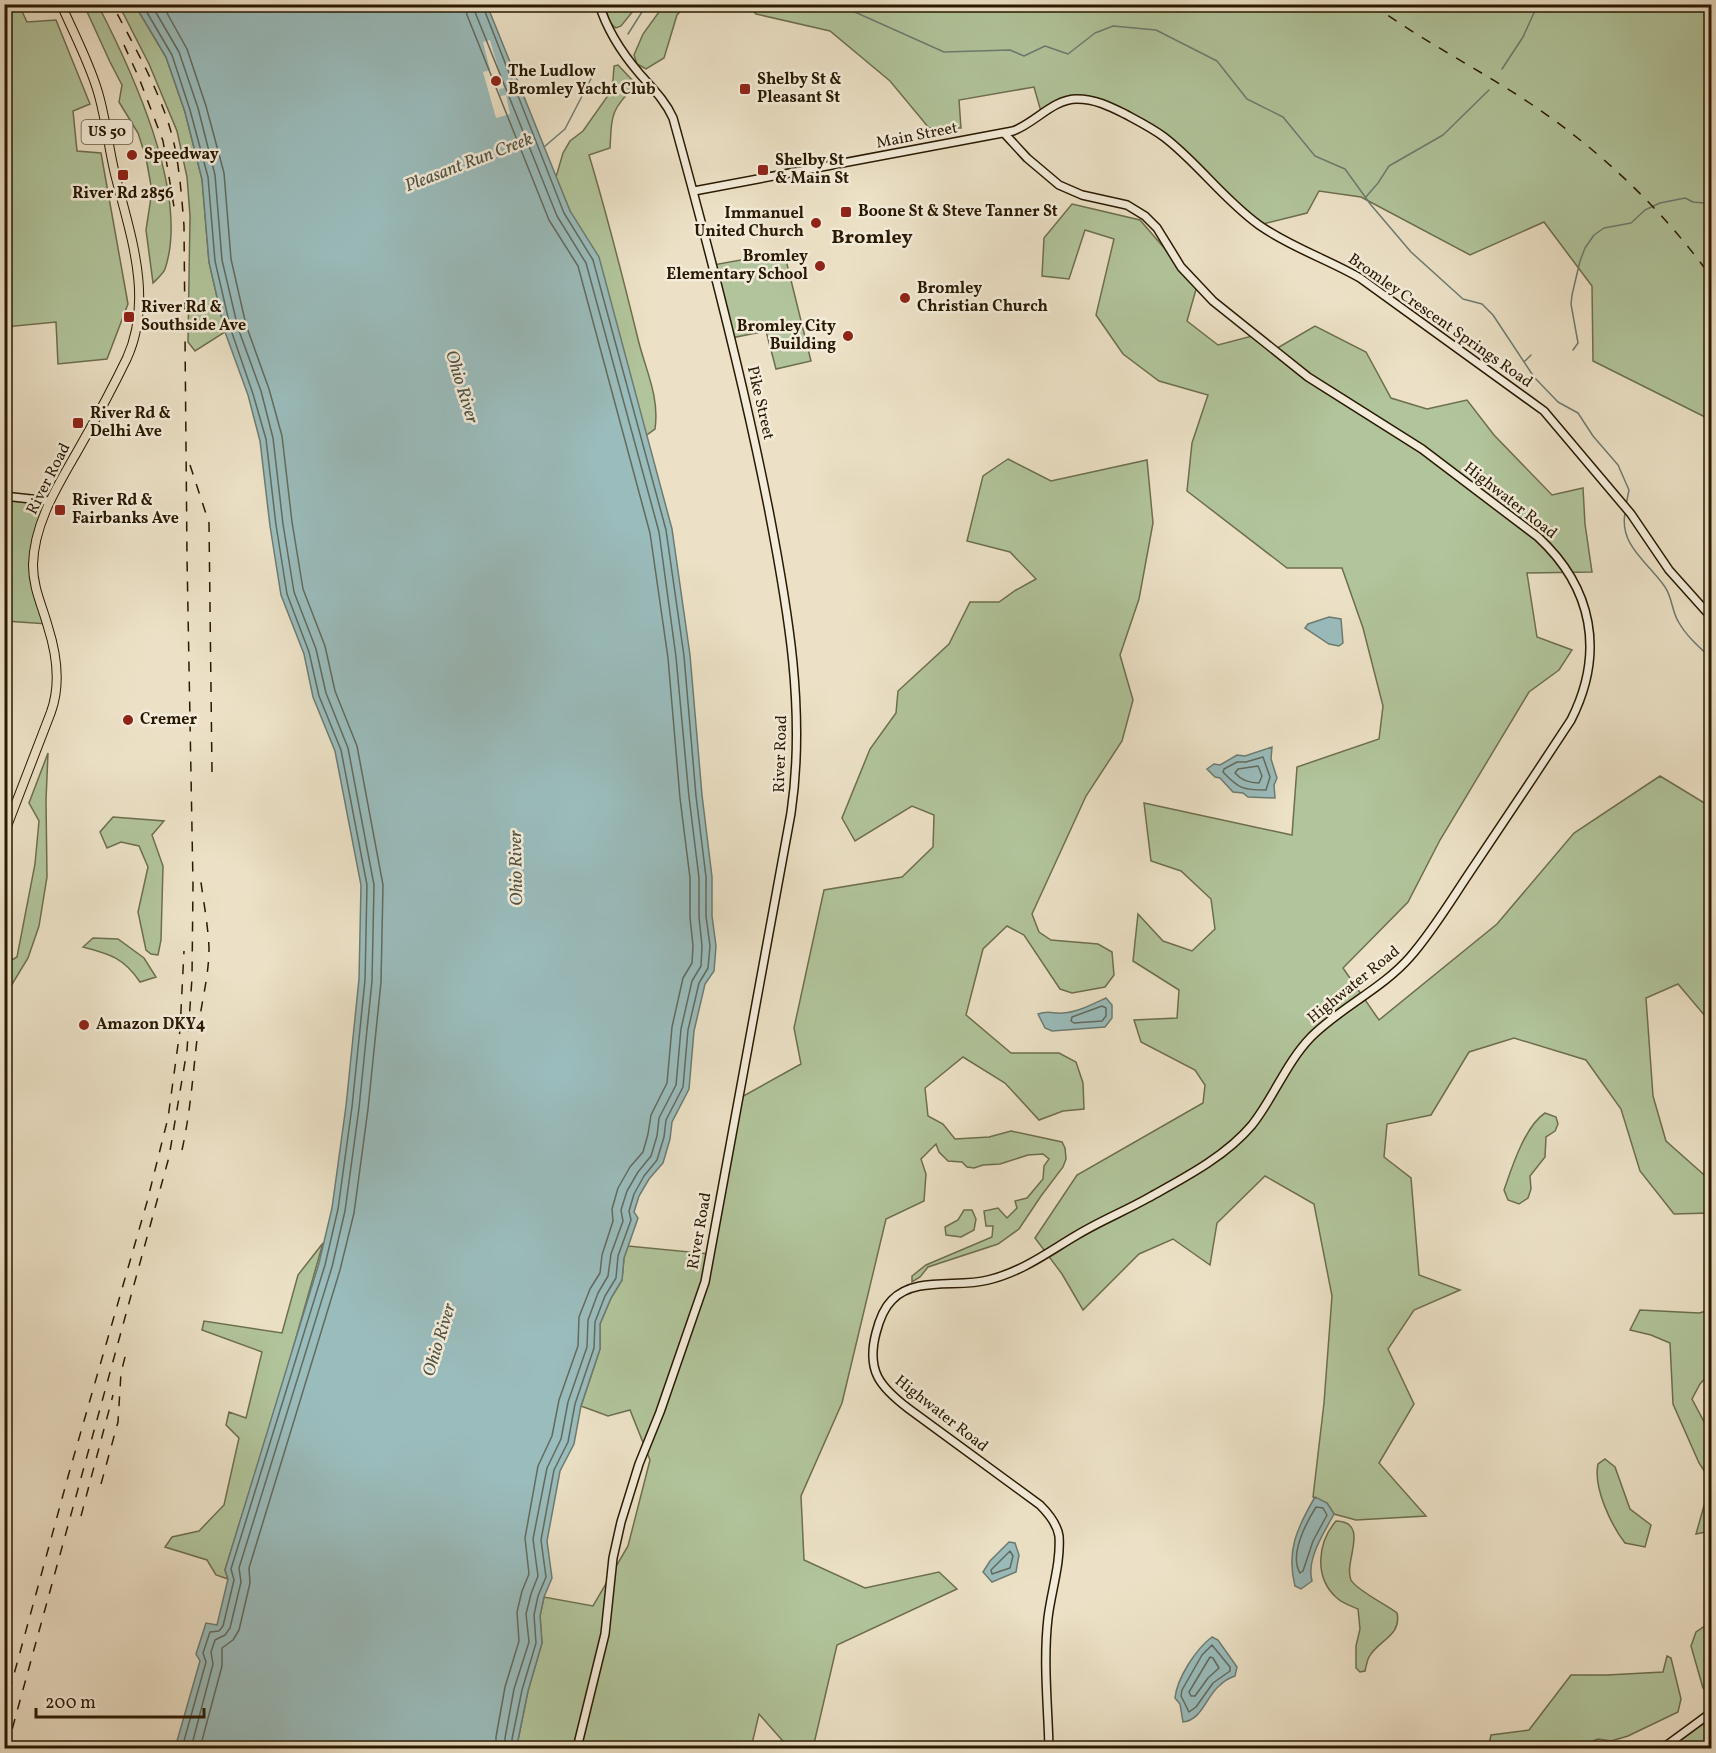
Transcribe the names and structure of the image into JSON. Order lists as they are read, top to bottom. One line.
{"streets":{"main road":["US 50","River Road"],"street":["Main Street","Bromley Crescent Springs Road","Pike Street","Highwater Road"]},"crossings":[["Main Street","Bromley Crescent Springs Road"],["Main Street","Pike Street"],["Main Street","Highwater Road"],["Bromley Crescent Springs Road","Highwater Road"],["Pike Street","River Road"]],"districts":["Bromley"],"water":["Pleasant Run Creek","Ohio River"],"places":{"other":["The Ludlow Bromley Yacht Club","Speedway","Immanuel United Church","Bromley Elementary School","Bromley Christian Church","Bromley City Building","Cremer","Amazon DKY4"],"transit":["Shelby St & Pleasant St","Shelby St & Main St","River Rd 2856","Boone St & Steve Tanner St","River Rd & Southside Ave","River Rd & Delhi Ave","River Rd & Fairbanks Ave"]},"scale_bar":"200 m"}
